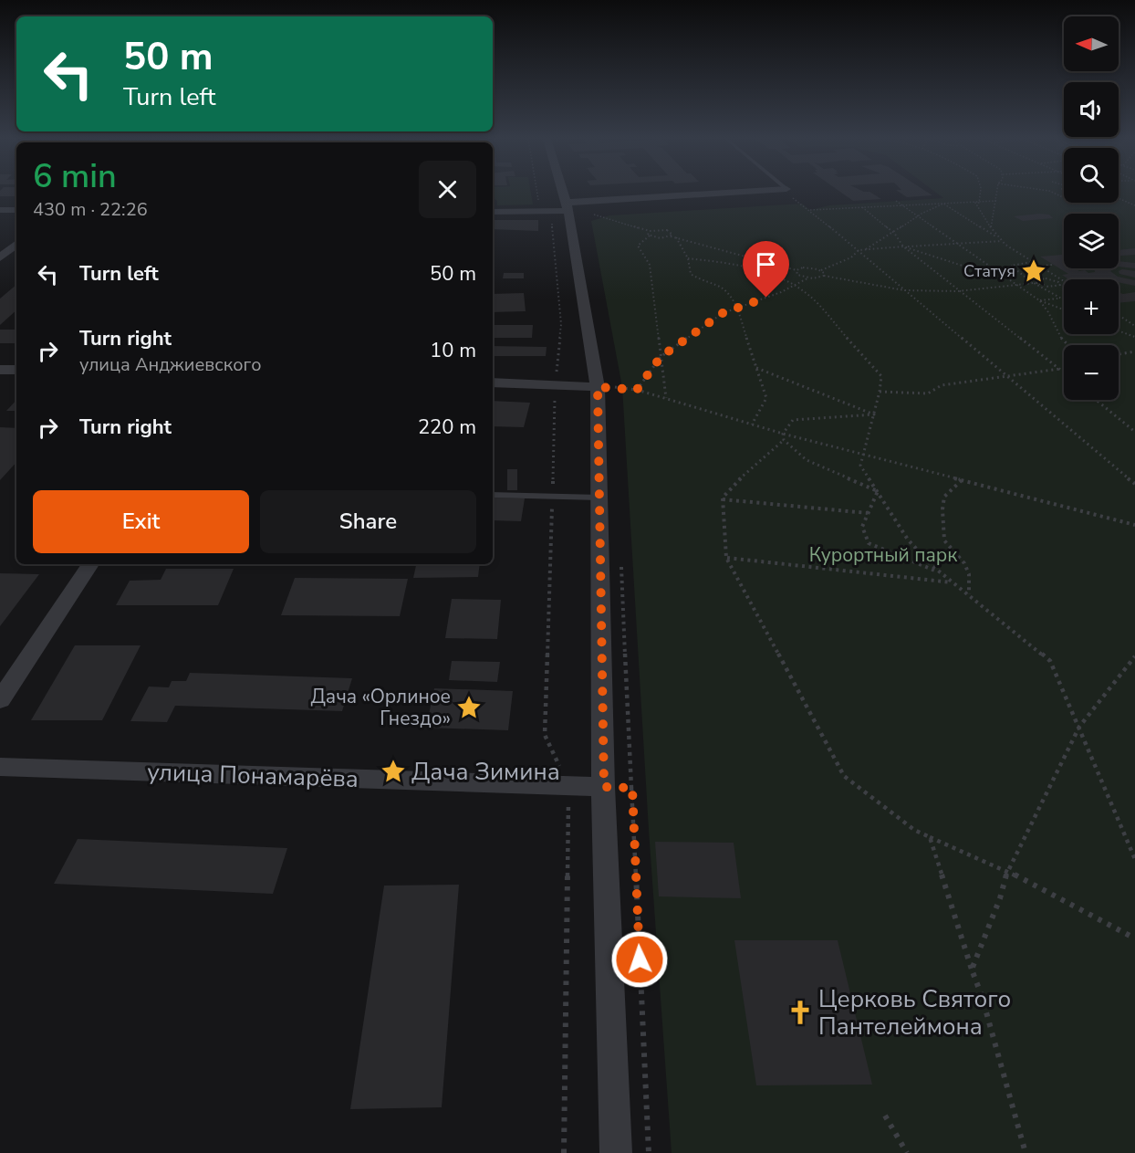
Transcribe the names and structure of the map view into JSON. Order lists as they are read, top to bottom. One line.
{"streets":{"street":["улица Понамарёва"]},"parks":["Курортный парк"],"places":{"place":["Статуя","Дача «Орлиное Гнездо»","Дача Зимина"],"church":["Церковь Святого Пантелеймона"]},"north":"left","page":{"map_buttons":["+","−"],"turn":["50 m","Turn left"],"heading":["6 min","430 m · 22:26"],"list":[{"name":"Turn left","value":"50 m"},{"name":"Turn right","note":"улица Анджиевского","value":"10 m"},{"name":"Turn right","value":"220 m"}],"buttons":["Exit","Share"]}}
